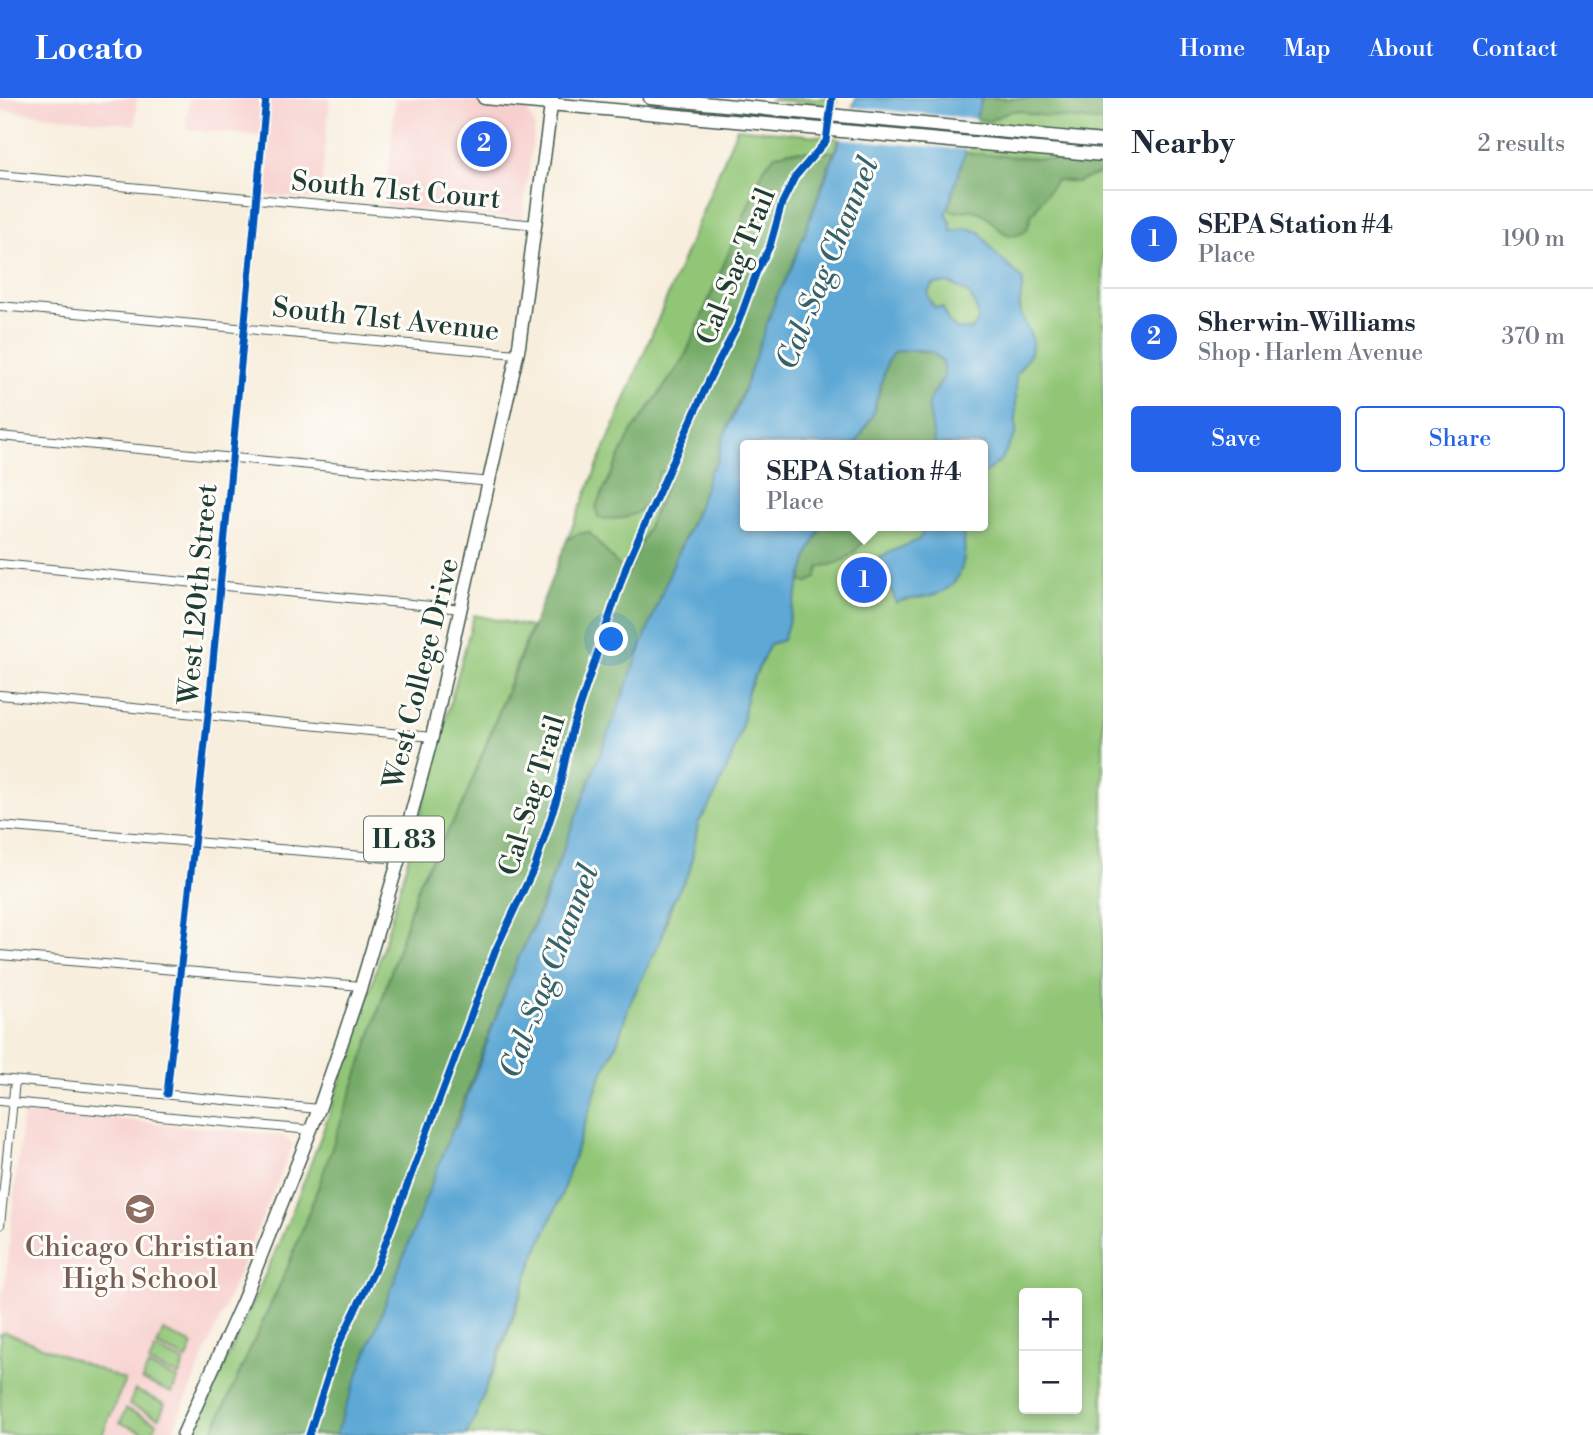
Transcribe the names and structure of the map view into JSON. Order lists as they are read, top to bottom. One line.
{"streets":{"main road":["West College Drive","IL 83"],"street":["South 71st Court","South 71st Avenue","West 120th Street"],"cycle path":["Cal-Sag Trail"]},"crossings":[["South 71st Court","West 120th Street"],["South 71st Court","West College Drive"],["South 71st Avenue","West 120th Street"],["South 71st Avenue","West College Drive"]],"water":["Cal-Sag Channel"],"places":{"school or university":["Chicago Christian High School"]},"page":{"header":"Locato","nav":["Home","Map","About","Contact"],"heading":["Nearby","2 results"],"pins":["2","1"],"list":[{"mark":"1","name":"SEPA Station #4","note":"Place","value":"190 m"},{"mark":"2","name":"Sherwin-Williams","note":"Shop · Harlem Avenue","value":"370 m"}],"buttons":["Save","Share"],"popup":["SEPA Station #4","Place"],"map_buttons":["+","−"]}}
